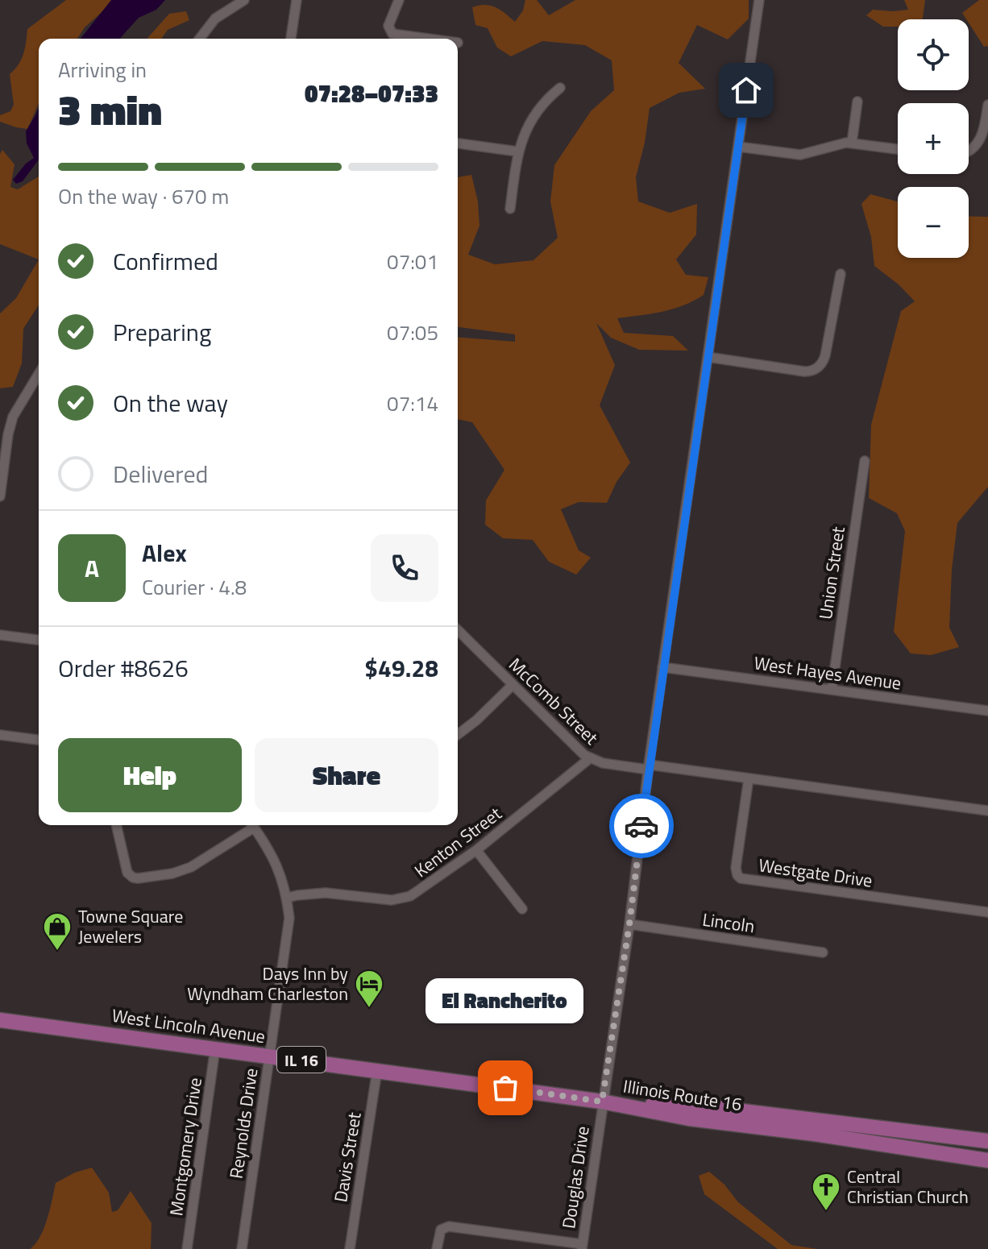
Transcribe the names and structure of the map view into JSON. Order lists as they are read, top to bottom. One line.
{"streets":{"main road":["West Lincoln Avenue","IL 16","Illinois Route 16"],"street":["Union Street","West Hayes Avenue","McComb Street","Kenton Street","Westgate Drive","Lincoln","Reynolds Drive","Montgomery Drive","Davis Street","Douglas Drive"]},"crossings":[["Union Street","West Hayes Avenue"],["West Hayes Avenue","Douglas Drive"],["McComb Street","Kenton Street"],["McComb Street","Douglas Drive"],["Kenton Street","Reynolds Drive"],["Lincoln","Douglas Drive"],["West Lincoln Avenue","Illinois Route 16"],["West Lincoln Avenue","Reynolds Drive"],["West Lincoln Avenue","Montgomery Drive"],["West Lincoln Avenue","Davis Street"],["West Lincoln Avenue","Douglas Drive"],["Illinois Route 16","Douglas Drive"]],"places":{"shop":["Towne Square Jewelers"],"hotel":["Days Inn by Wyndham Charleston"],"other":["El Rancherito"],"church":["Central Christian Church"]},"page":{"map_buttons":["+","−"],"heading":["3 min","Arriving in","07:28–07:33"],"panel":["Alex","Courier · 4.8","Order #8626","$49.28"],"bar":"On the way · 670 m","list":[["Confirmed","07:01"],["Preparing","07:05"],["On the way","07:14"],"Delivered"],"round":"A","buttons":["Help","Share"],"bubble":"El Rancherito"}}
